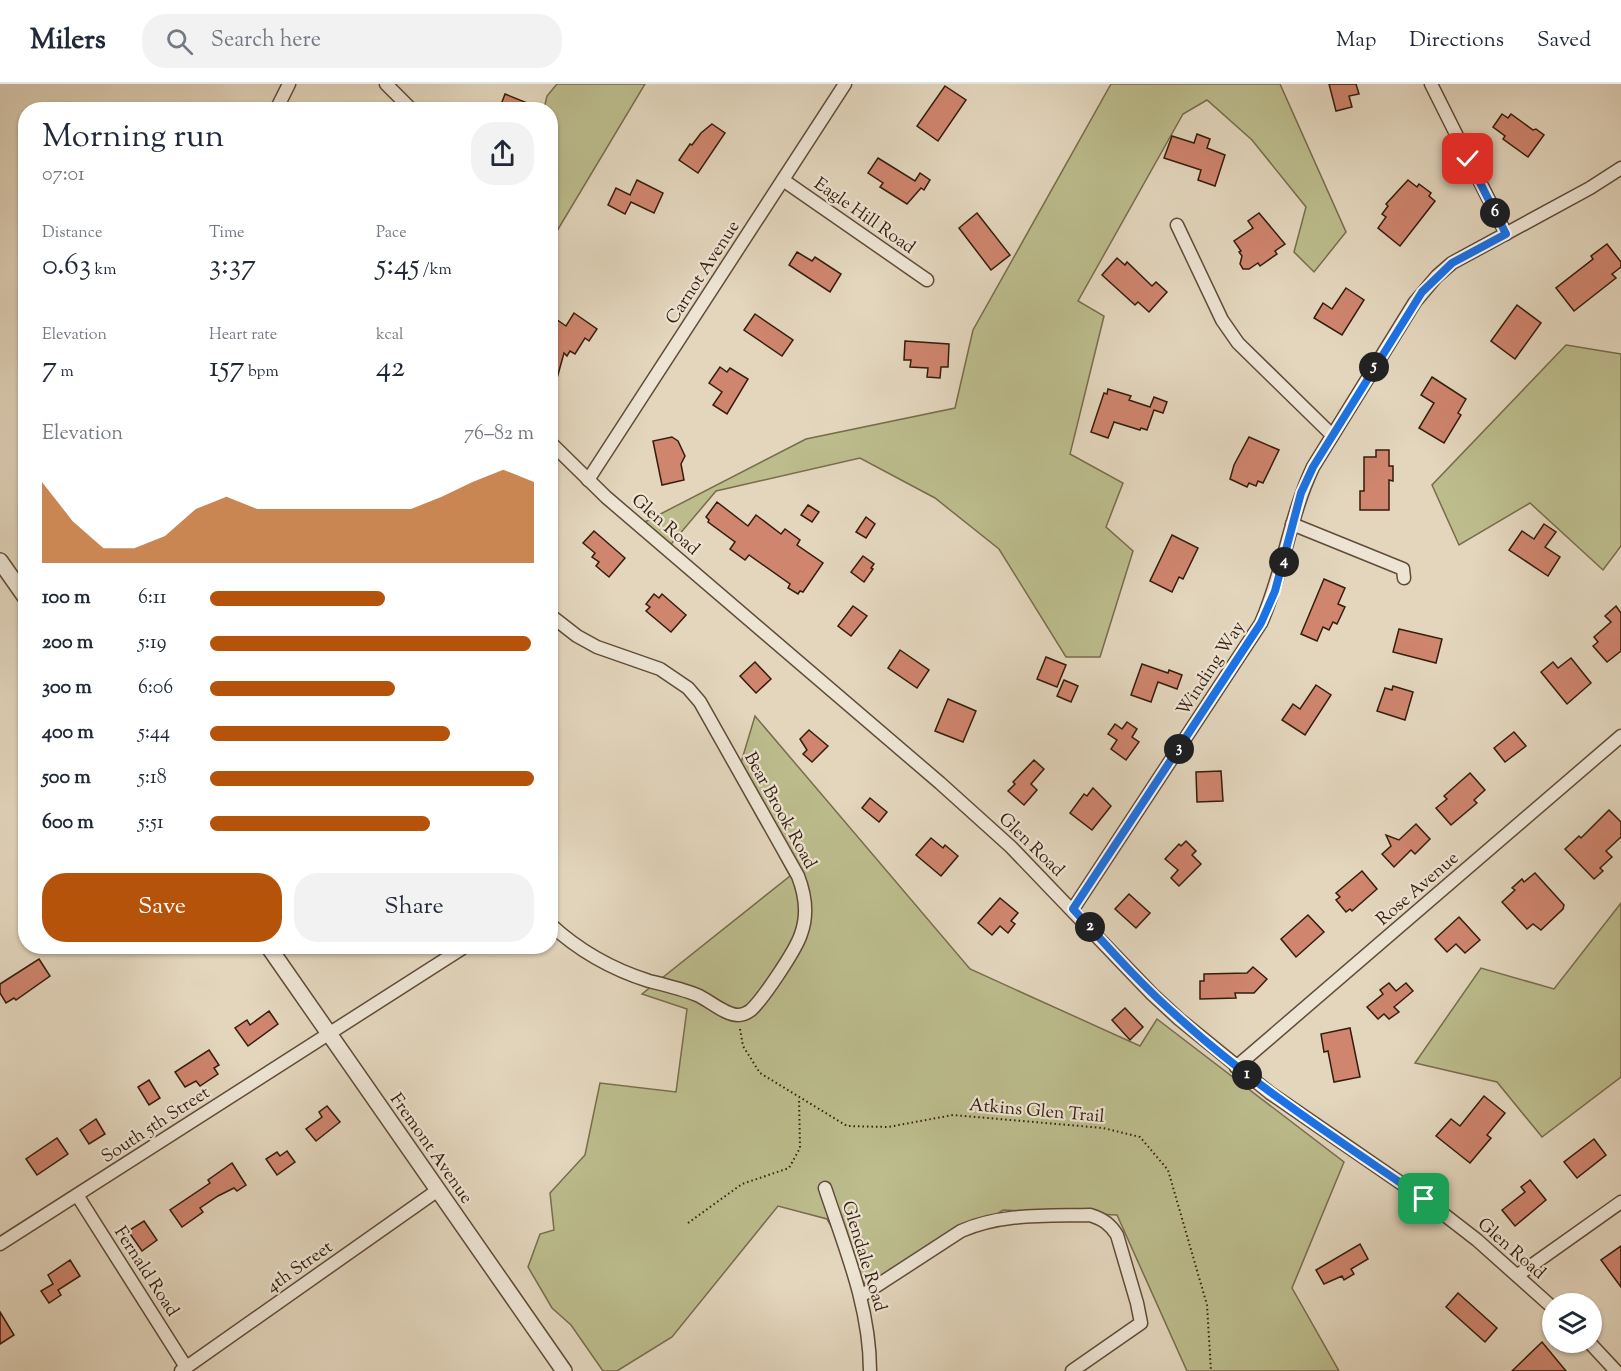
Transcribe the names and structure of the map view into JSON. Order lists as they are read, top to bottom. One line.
{"streets":{"street":["Eagle Hill Road","Carnot Avenue","Glen Road","Winding Way","Bear Brook Road","Rose Avenue","South 5th Street","Fremont Avenue","Glendale Road","4th Street","Fernald Road"],"path":["Atkins Glen Trail"]},"crossings":[["Eagle Hill Road","Carnot Avenue"],["Carnot Avenue","Glen Road"],["Glen Road","Winding Way"],["Glen Road","Rose Avenue"],["Bear Brook Road","Atkins Glen Trail"],["South 5th Street","Fremont Avenue"],["South 5th Street","Fernald Road"],["Fremont Avenue","4th Street"],["4th Street","Fernald Road"]],"page":{"header":"Milers","search":"Search here","nav":["Map","Directions","Saved"],"heading":["Morning run","07:01"],"pins":["6","5","4","3","2","1"],"stats":[["Distance","0.63 km"],["Time","3:37"],["Pace","5:45 /km"],["Elevation","7 m"],["Heart rate","157 bpm"],["kcal","42"]],"chart":["Elevation","76–82 m"],"list":[{"name":"100 m","note":"6:11"},{"name":"200 m","note":"5:19"},{"name":"300 m","note":"6:06"},{"name":"400 m","note":"5:44"},{"name":"500 m","note":"5:18"},{"name":"600 m","note":"5:51"}],"buttons":["Save","Share"]}}
